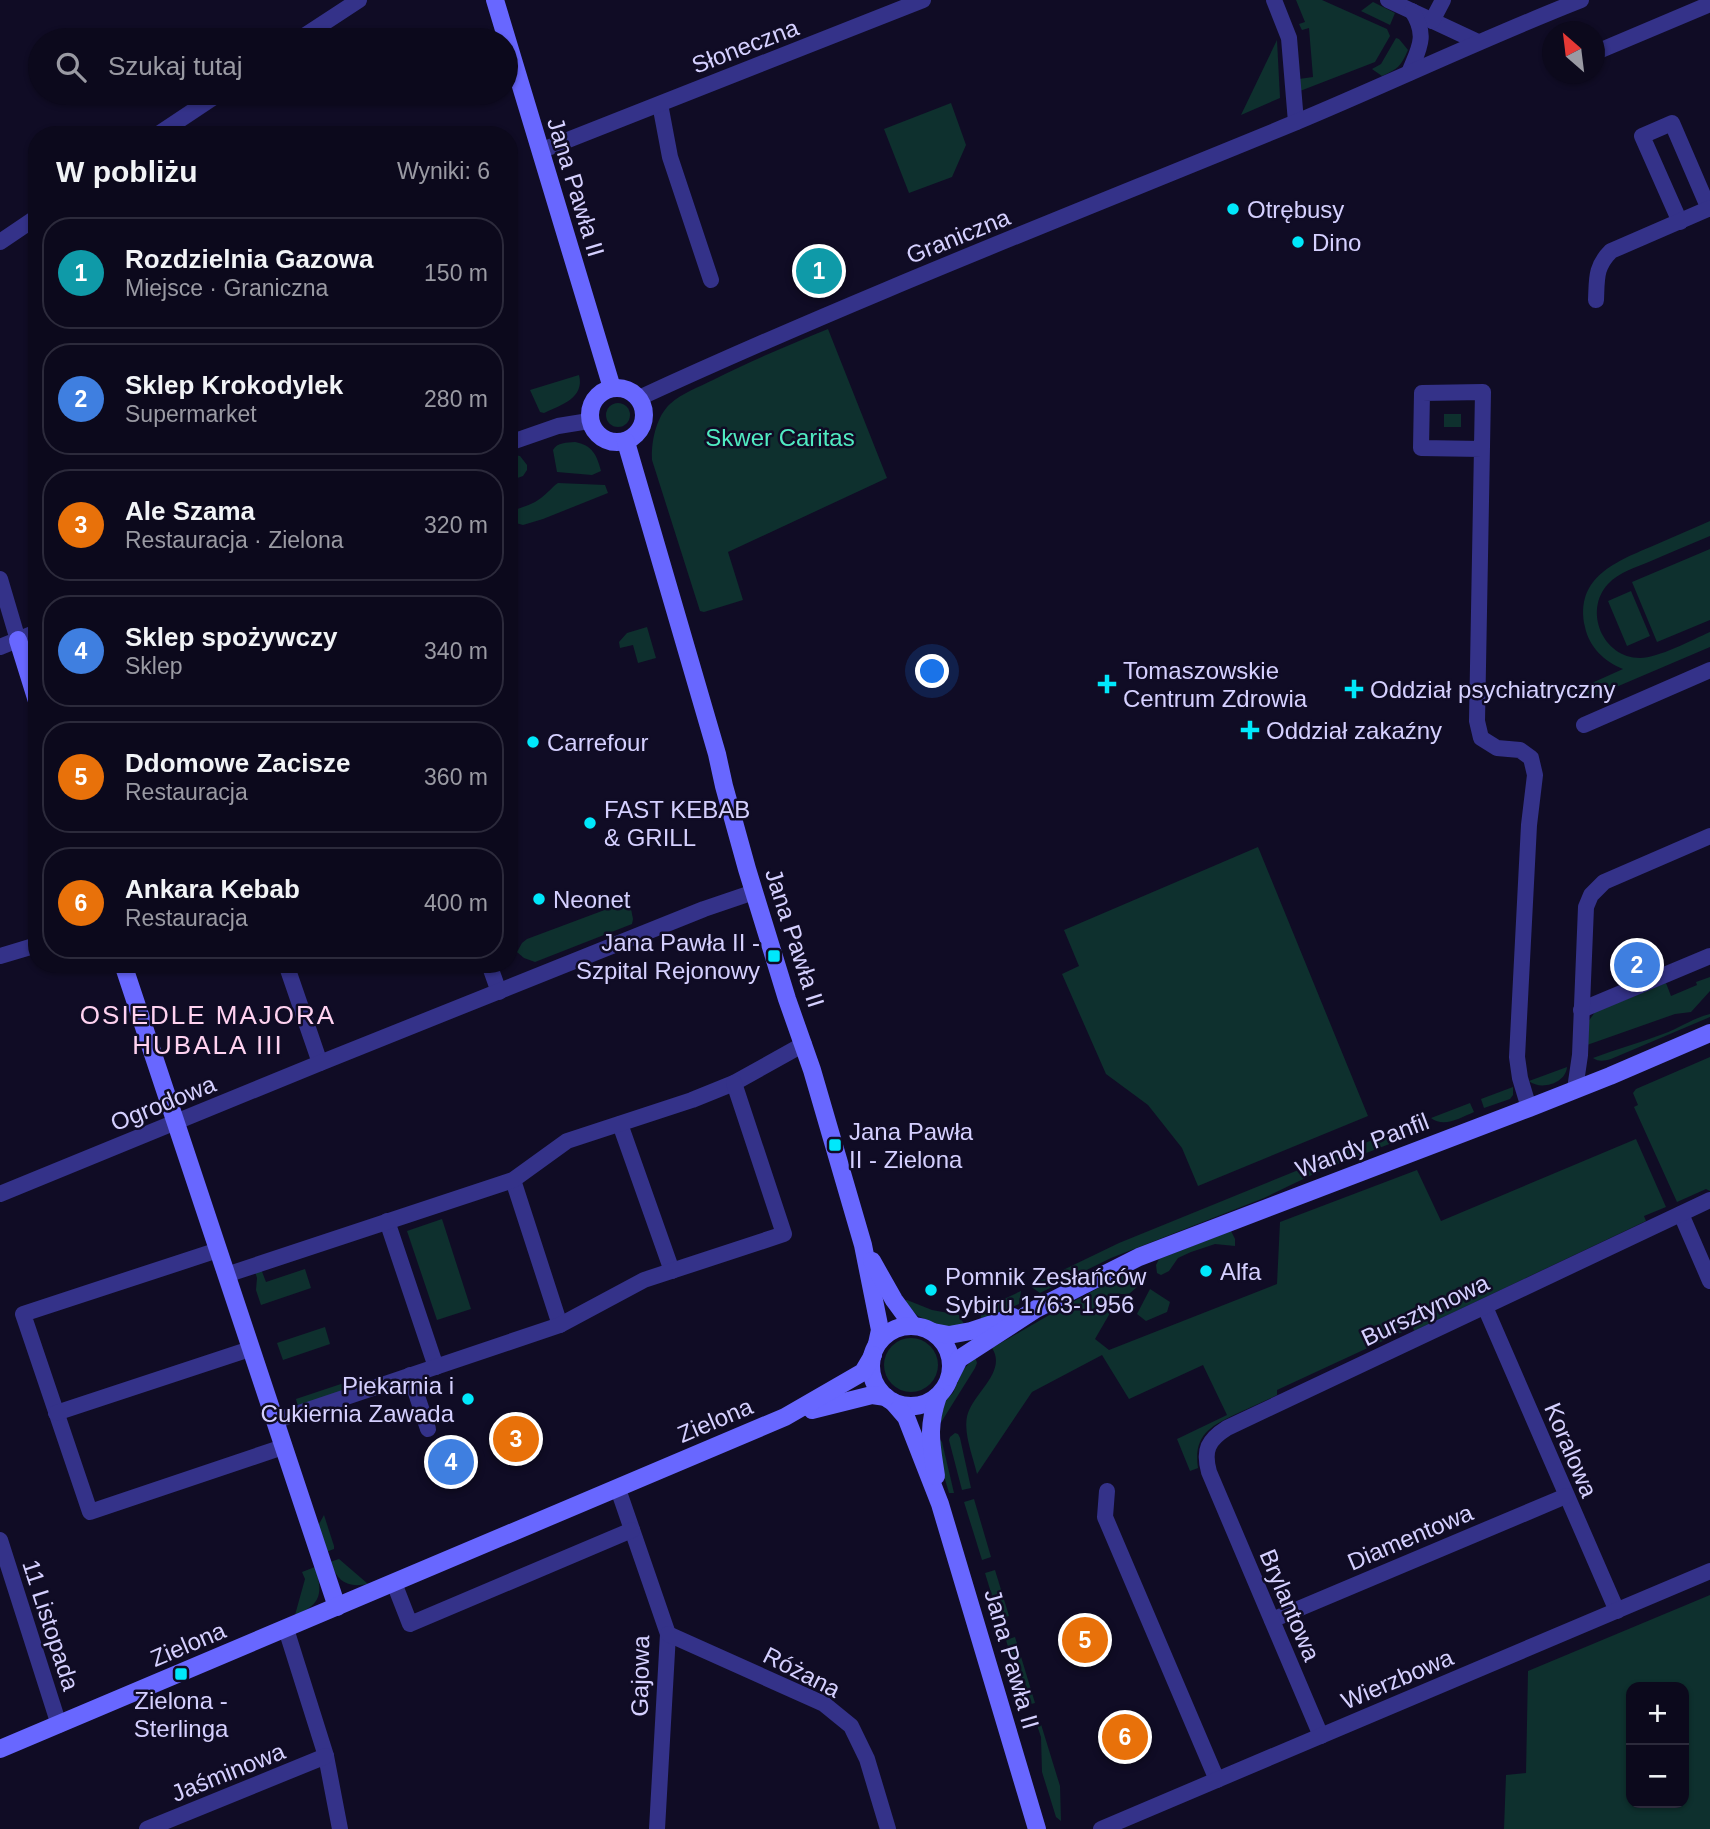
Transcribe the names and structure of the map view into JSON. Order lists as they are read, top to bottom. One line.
{"streets":{"street":["Słoneczna","Jana Pawła II","Graniczna","Ogrodowa","Wandy Panfil","Bursztynowa","Zielona","Koralowa","Diamentowa","Brylantowa","11 Listopada","Różana","Gajowa","Wierzbowa","Jaśminowa"]},"crossings":[["Słoneczna","Jana Pawła II"],["Jana Pawła II","Graniczna"],["Jana Pawła II","Ogrodowa"],["Jana Pawła II","Wandy Panfil"],["Jana Pawła II","Zielona"],["Wandy Panfil","Zielona"],["Bursztynowa","Koralowa"],["Bursztynowa","Brylantowa"],["Zielona","11 Listopada"],["Zielona","Gajowa"],["Koralowa","Diamentowa"],["Koralowa","Wierzbowa"],["Diamentowa","Brylantowa"],["Brylantowa","Wierzbowa"],["Różana","Gajowa"]],"districts":["OSIEDLE MAJORA HUBALA III"],"parks":["Skwer Caritas"],"places":{"other":["Otrębusy","Dino","Carrefour","FAST KEBAB & GRILL","Neonet","Alfa","Pomnik Zesłańców Sybiru 1763-1956","Piekarnia i Cukiernia Zawada"],"health":["Tomaszowskie Centrum Zdrowia","Oddział psychiatryczny","Oddział zakaźny"],"transit":["Jana Pawła II - Szpital Rejonowy","Jana Pawła II - Zielona","Zielona - Sterlinga"]},"north":"top left","page":{"search":"Szukaj tutaj","heading":["W pobliżu","Wyniki: 6"],"list":[{"mark":"1","name":"Rozdzielnia Gazowa","note":"Miejsce · Graniczna","value":"150 m"},{"mark":"2","name":"Sklep Krokodylek","note":"Supermarket","value":"280 m"},{"mark":"3","name":"Ale Szama","note":"Restauracja · Zielona","value":"320 m"},{"mark":"4","name":"Sklep spożywczy","note":"Sklep","value":"340 m"},{"mark":"5","name":"Ddomowe Zacisze","note":"Restauracja","value":"360 m"},{"mark":"6","name":"Ankara Kebab","note":"Restauracja","value":"400 m"}],"pins":["1","2","3","4","5","6"],"map_buttons":["+","−"]}}
